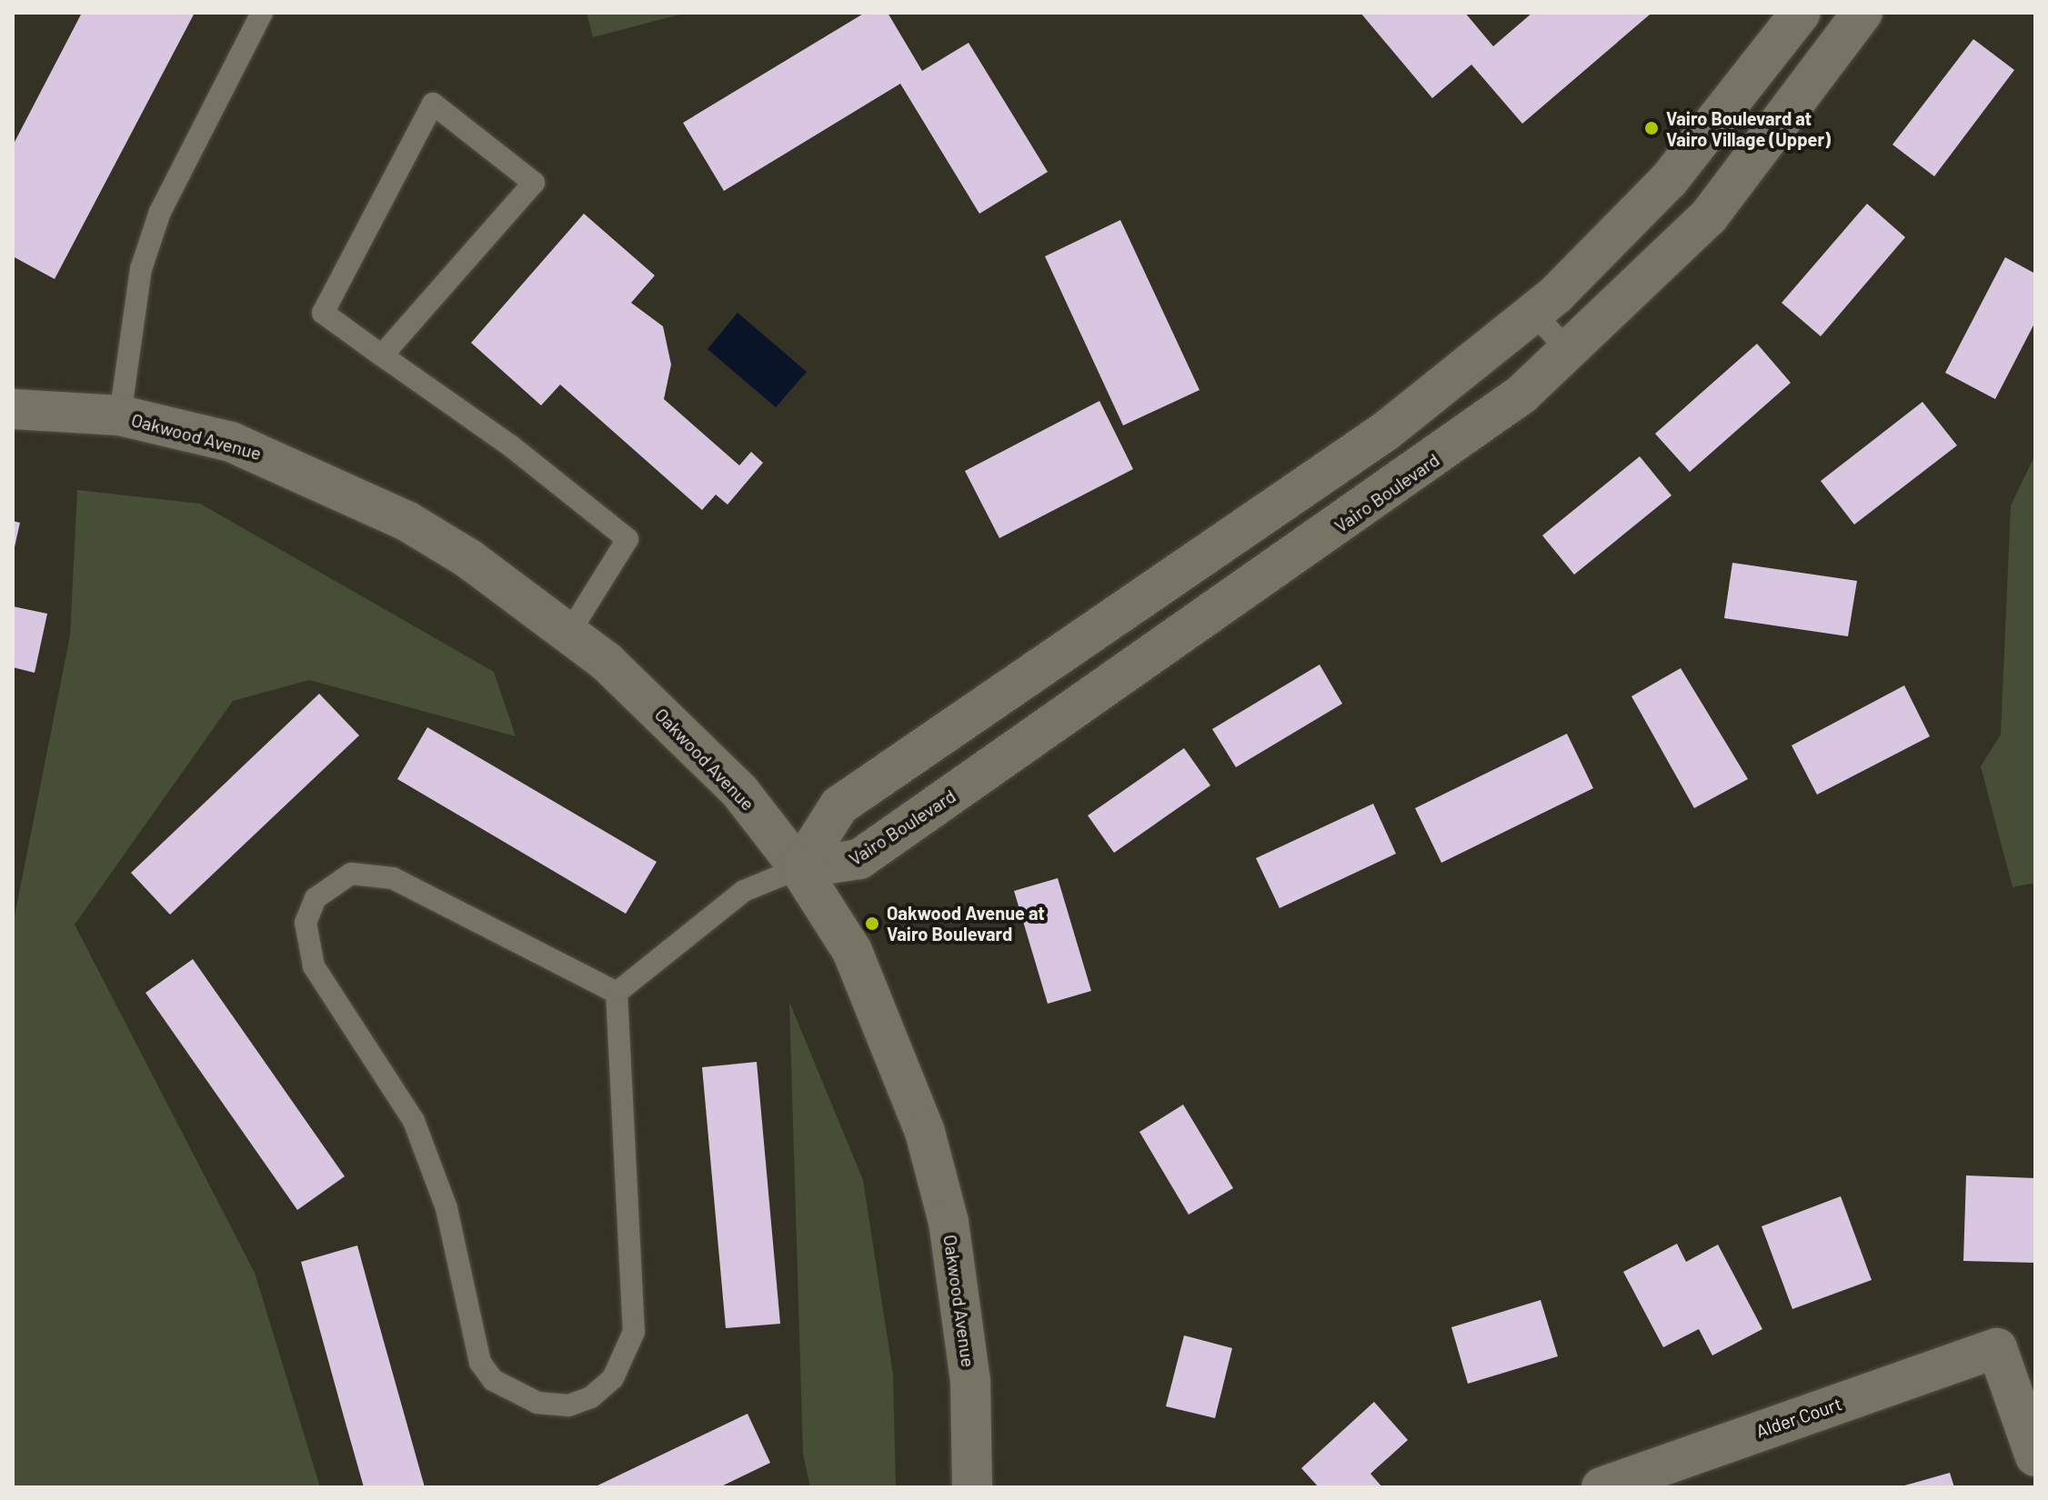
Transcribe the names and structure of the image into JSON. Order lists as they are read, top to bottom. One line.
{"streets":{"street":["Oakwood Avenue","Vairo Boulevard","Alder Court"]},"crossings":[["Oakwood Avenue","Vairo Boulevard"]],"places":["Vairo Boulevard at Vairo Village (Upper)","Oakwood Avenue at Vairo Boulevard"]}
